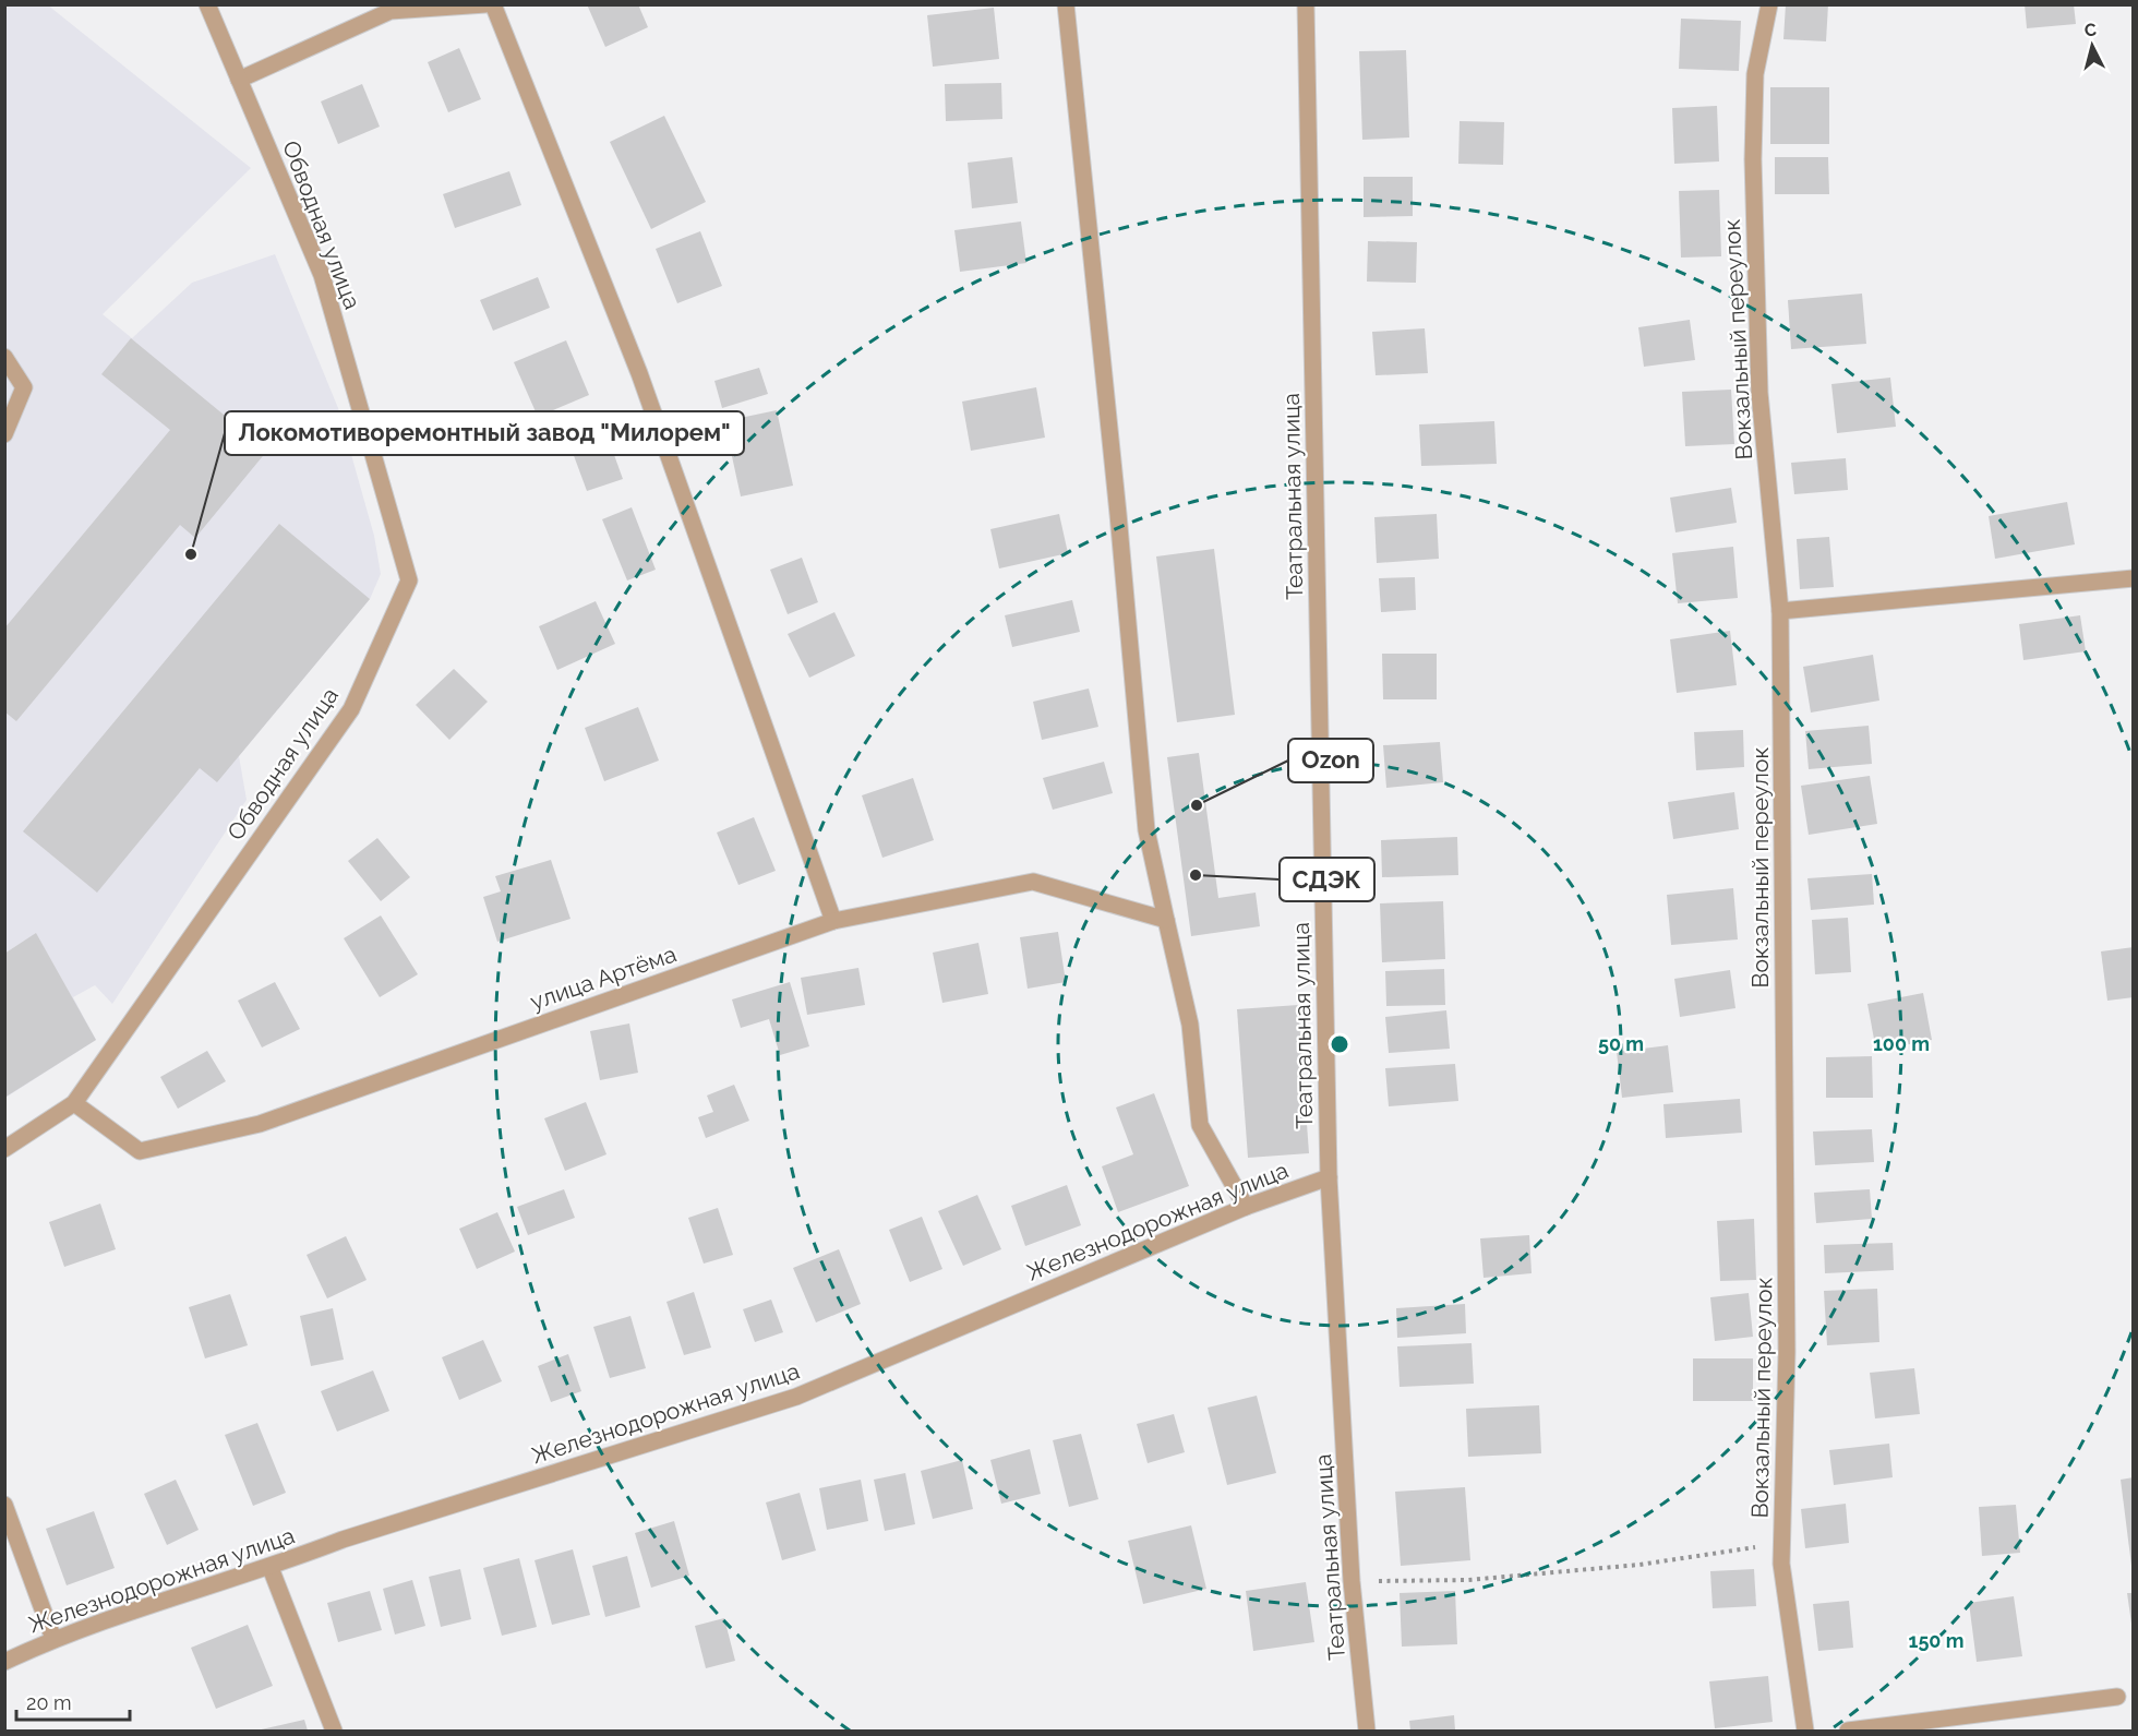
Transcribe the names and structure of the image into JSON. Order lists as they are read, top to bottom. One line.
{"streets":{"street":["Обводная улица","Вокзальный переулок","Театральная улица","улица Артёма","Железнодорожная улица"]},"crossings":[["Обводная улица","улица Артёма"],["Театральная улица","Железнодорожная улица"]],"places":["Локомотиворемонтный завод \"Милорем\"","Ozon","СДЭК"],"scale_bar":"20 m","north":"top","rings":["50 m","100 m","150 m"]}
